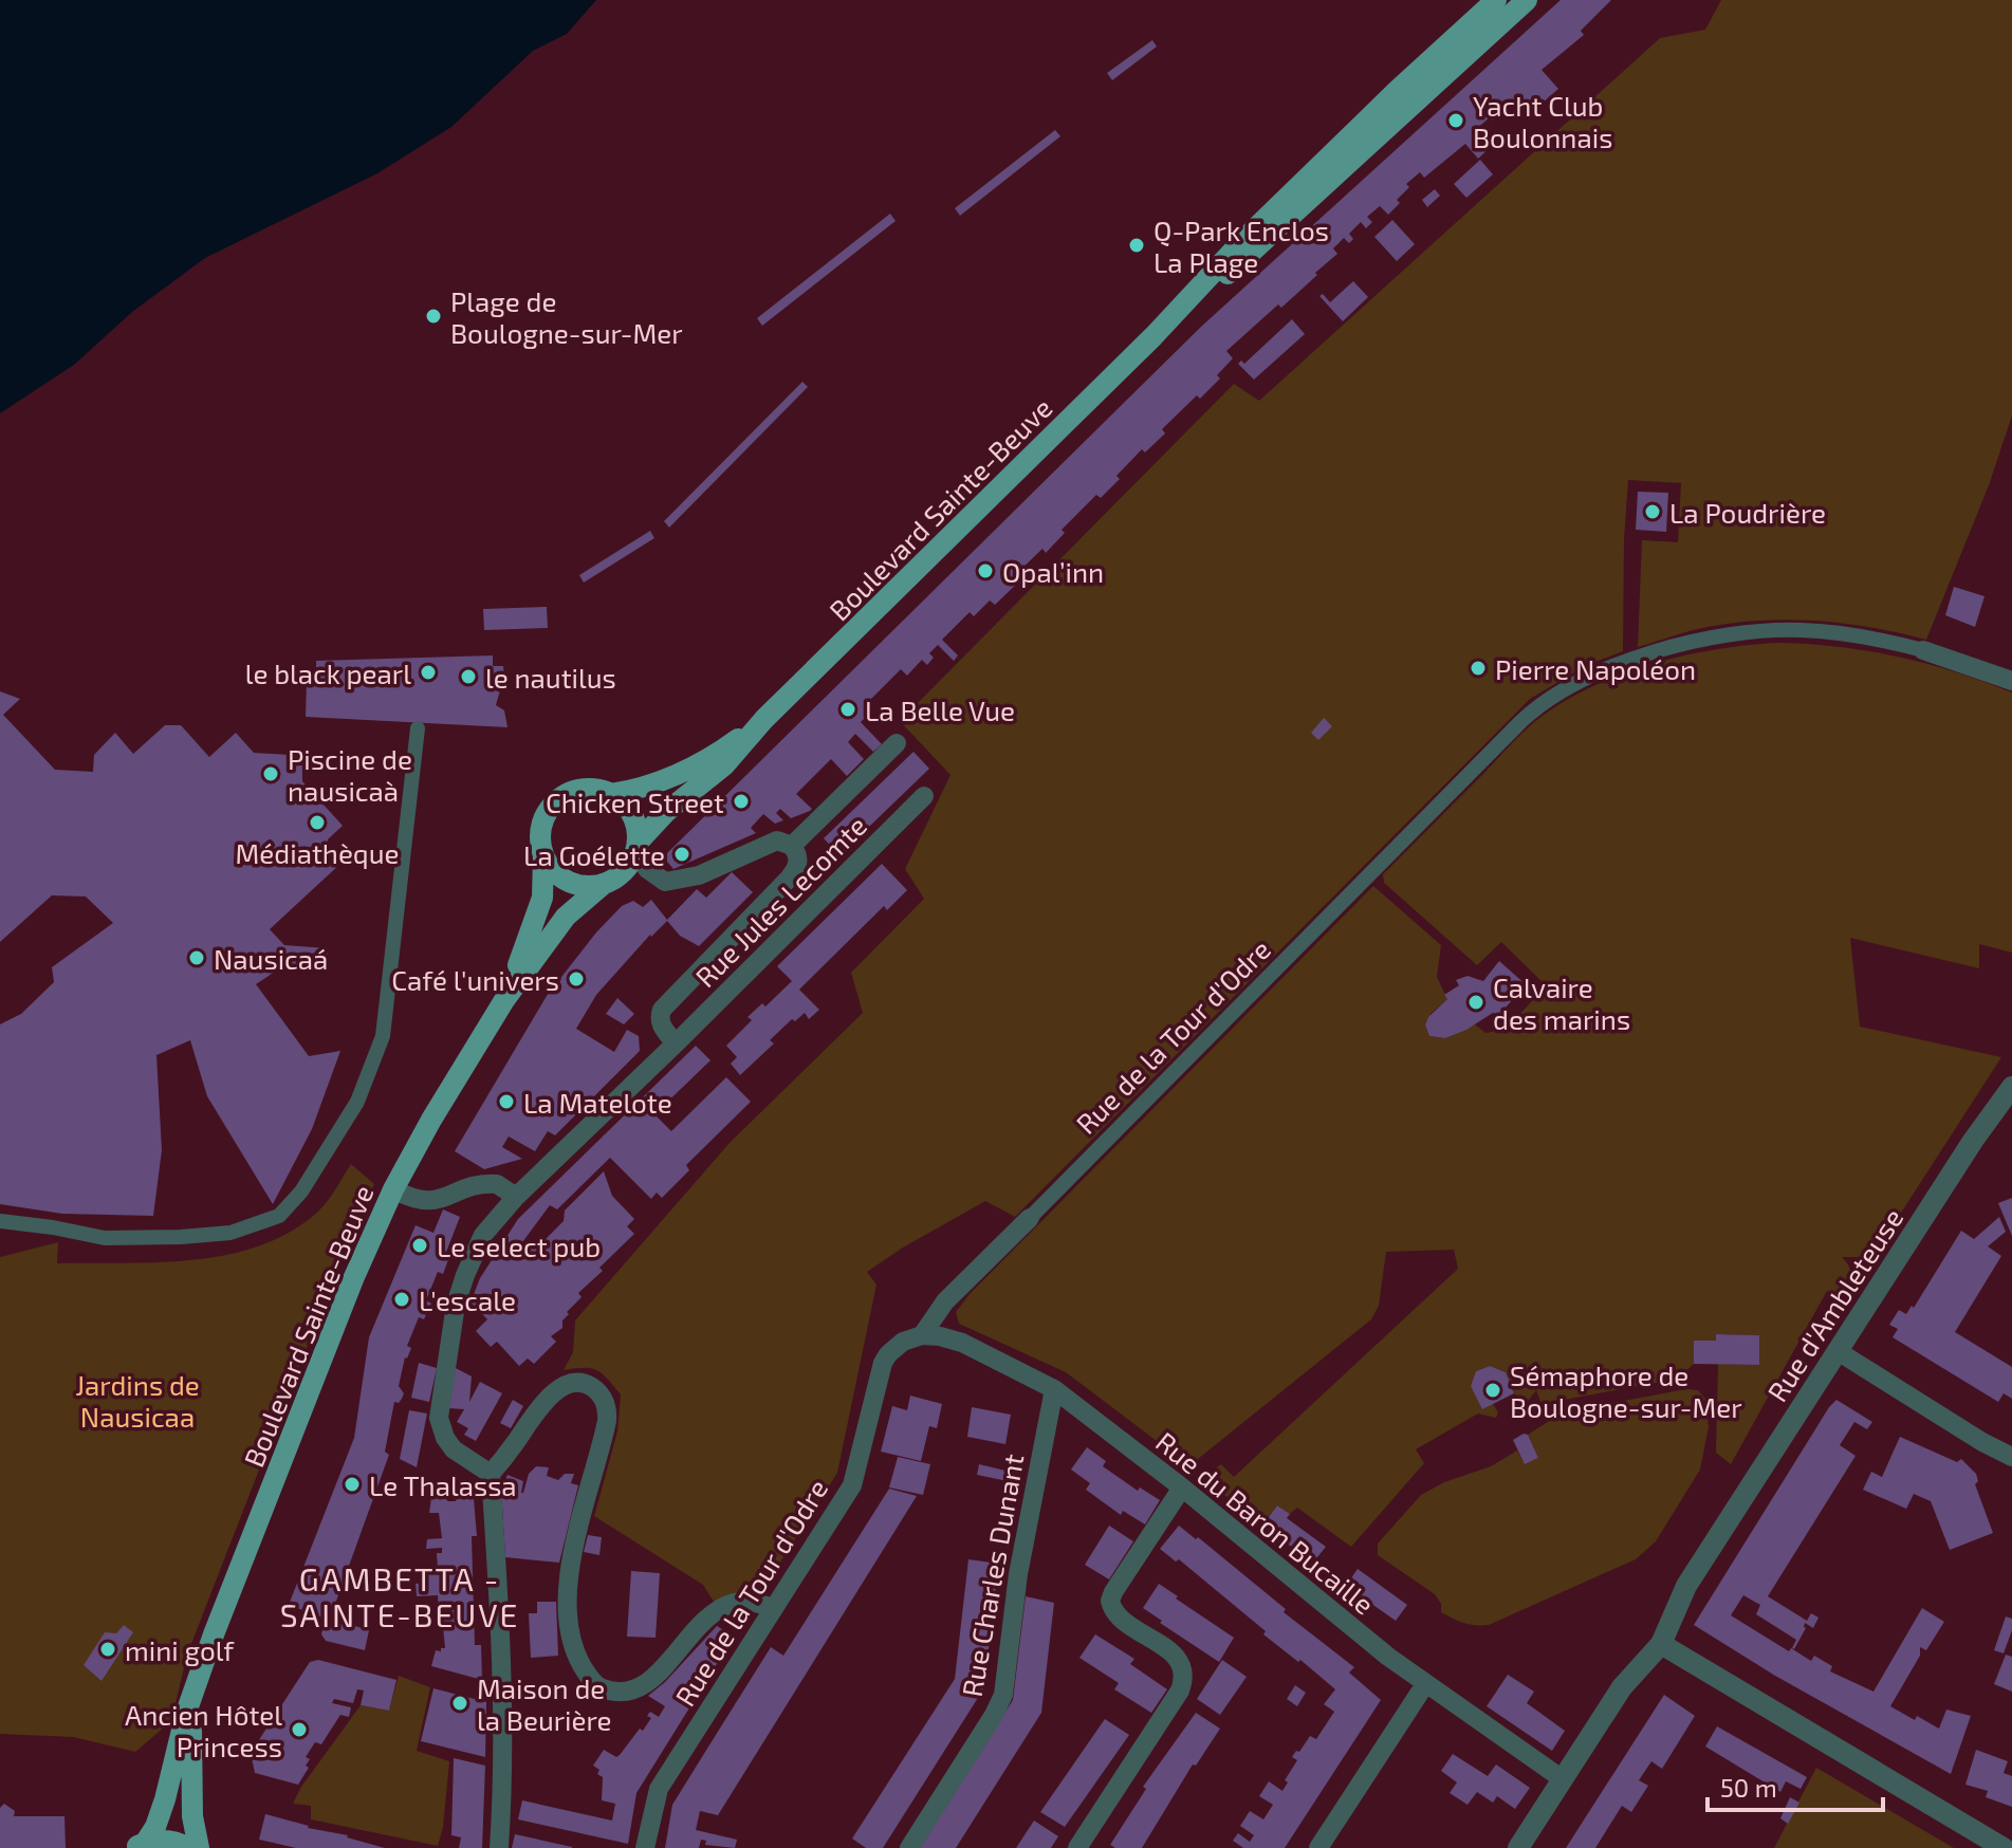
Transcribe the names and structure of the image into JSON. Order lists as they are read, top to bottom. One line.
{"streets":{"main road":["Boulevard Sainte-Beuve"],"street":["Rue Jules Lecomte","Rue de la Tour d'Odre","Rue d'Ambleteuse","Rue du Baron Bucaille","Rue Charles Dunant"]},"crossings":[["Boulevard Sainte-Beuve","Rue Jules Lecomte"],["Rue de la Tour d'Odre","Rue du Baron Bucaille"],["Rue d'Ambleteuse","Rue du Baron Bucaille"],["Rue du Baron Bucaille","Rue Charles Dunant"]],"districts":["GAMBETTA - SAINTE-BEUVE"],"parks":["Jardins de Nausicaa"],"places":["Yacht Club Boulonnais","Q-Park Enclos La Plage","Plage de Boulogne-sur-Mer","La Poudrière","Opal’inn","Pierre Napoléon","le black pearl","le nautilus","La Belle Vue","Piscine de nausicaà","Chicken Street","Médiathèque","La Goélette","Nausicaá","Café l'univers","Calvaire des marins","La Matelote","Le select pub","L'escale","Sémaphore de Boulogne-sur-Mer","Le Thalassa","mini golf","Maison de la Beurière","Ancien Hôtel Princess"],"scale_bar":"50 m"}
